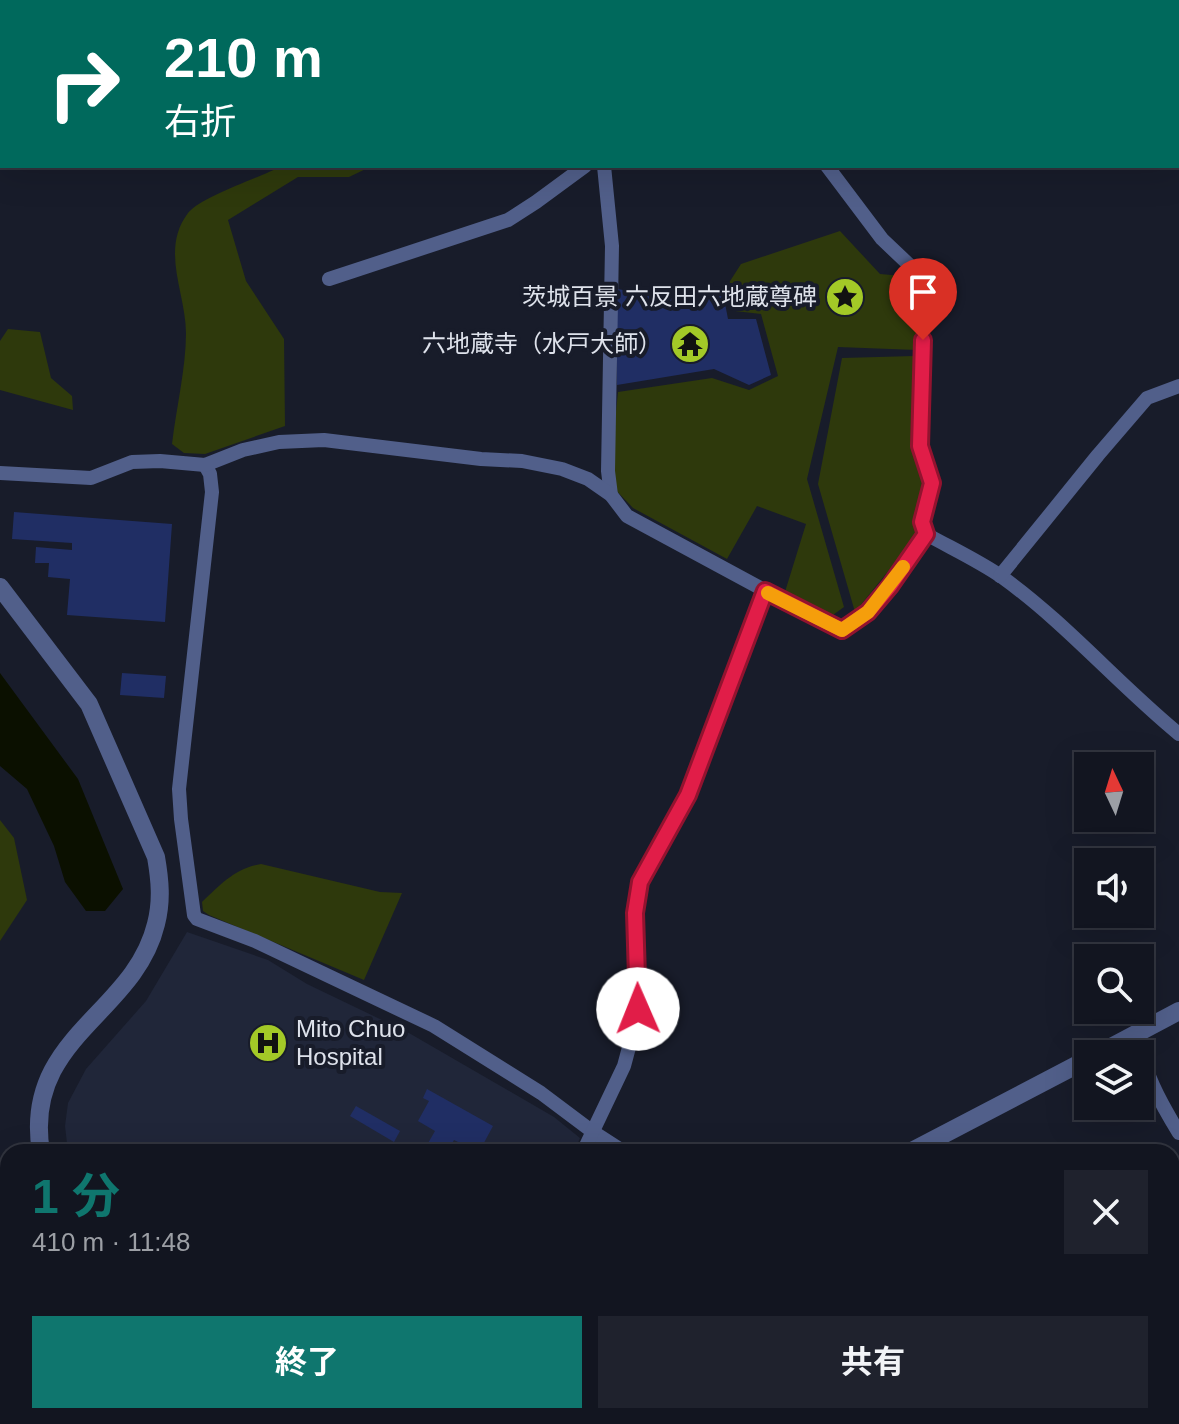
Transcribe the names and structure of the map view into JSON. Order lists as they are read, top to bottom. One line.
{"places":{"place":["茨城百景 六反田六地蔵尊碑"],"temple":["六地蔵寺（水戸大師）"],"hospital":["Mito Chuo Hospital"]},"north":"top","page":{"turn":["210 m","右折"],"heading":["1 分","410 m · 11:48"],"buttons":["終了","共有"]}}
